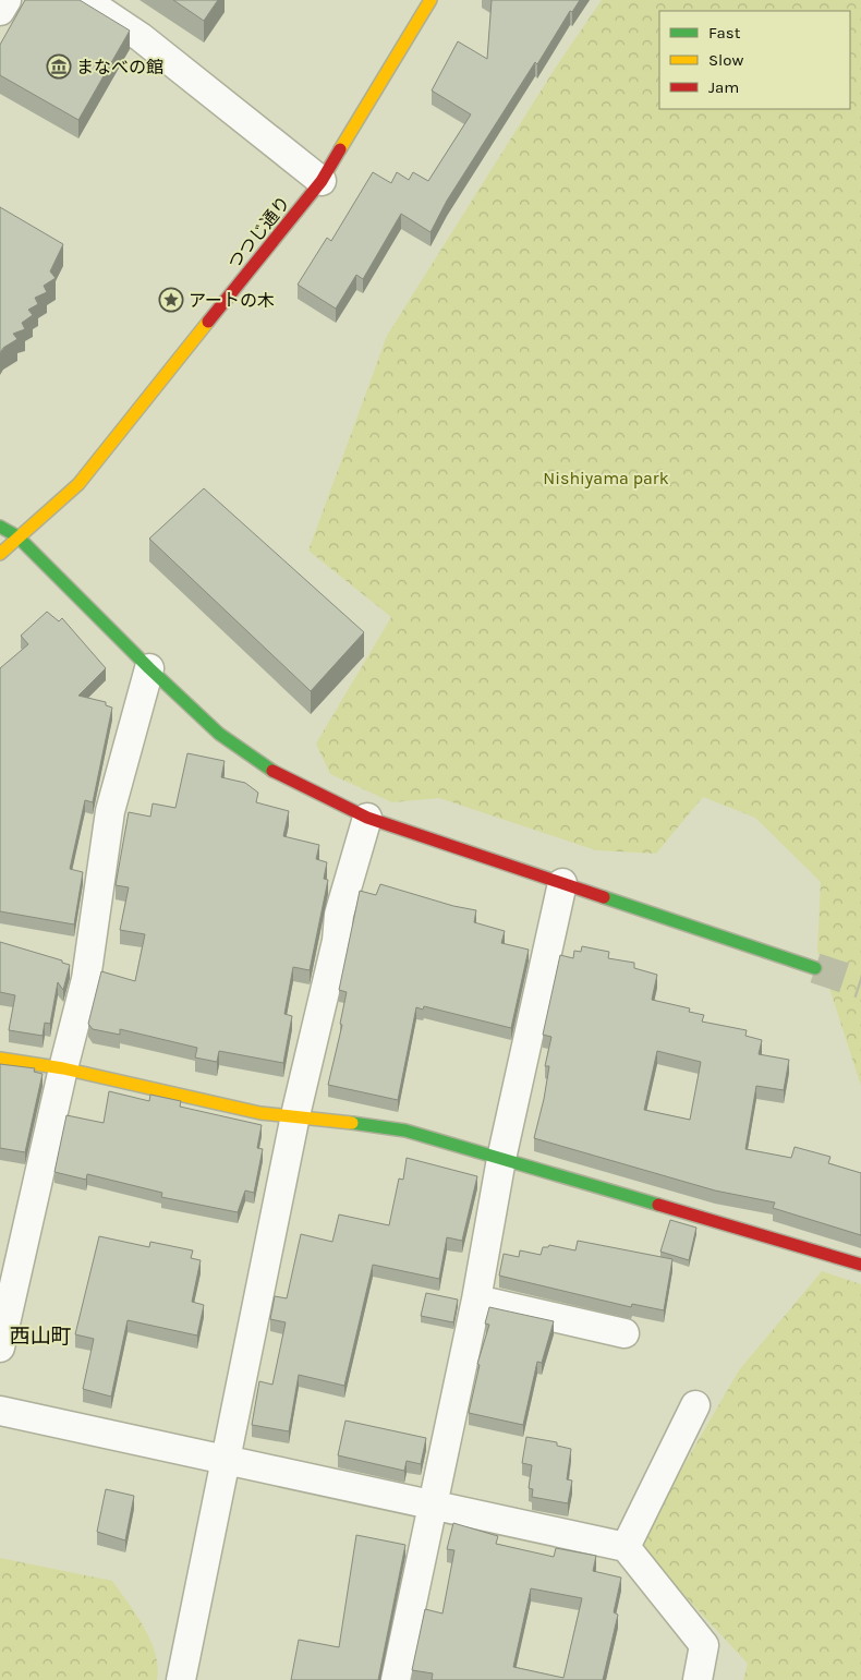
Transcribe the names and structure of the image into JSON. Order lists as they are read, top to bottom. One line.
{"streets":{"street":["つつじ通り"]},"districts":["西山町"],"parks":["Nishiyama park"],"places":{"museum":["まなべの館"],"place":["アートの木"]},"legend":["Fast","Slow","Jam"]}
